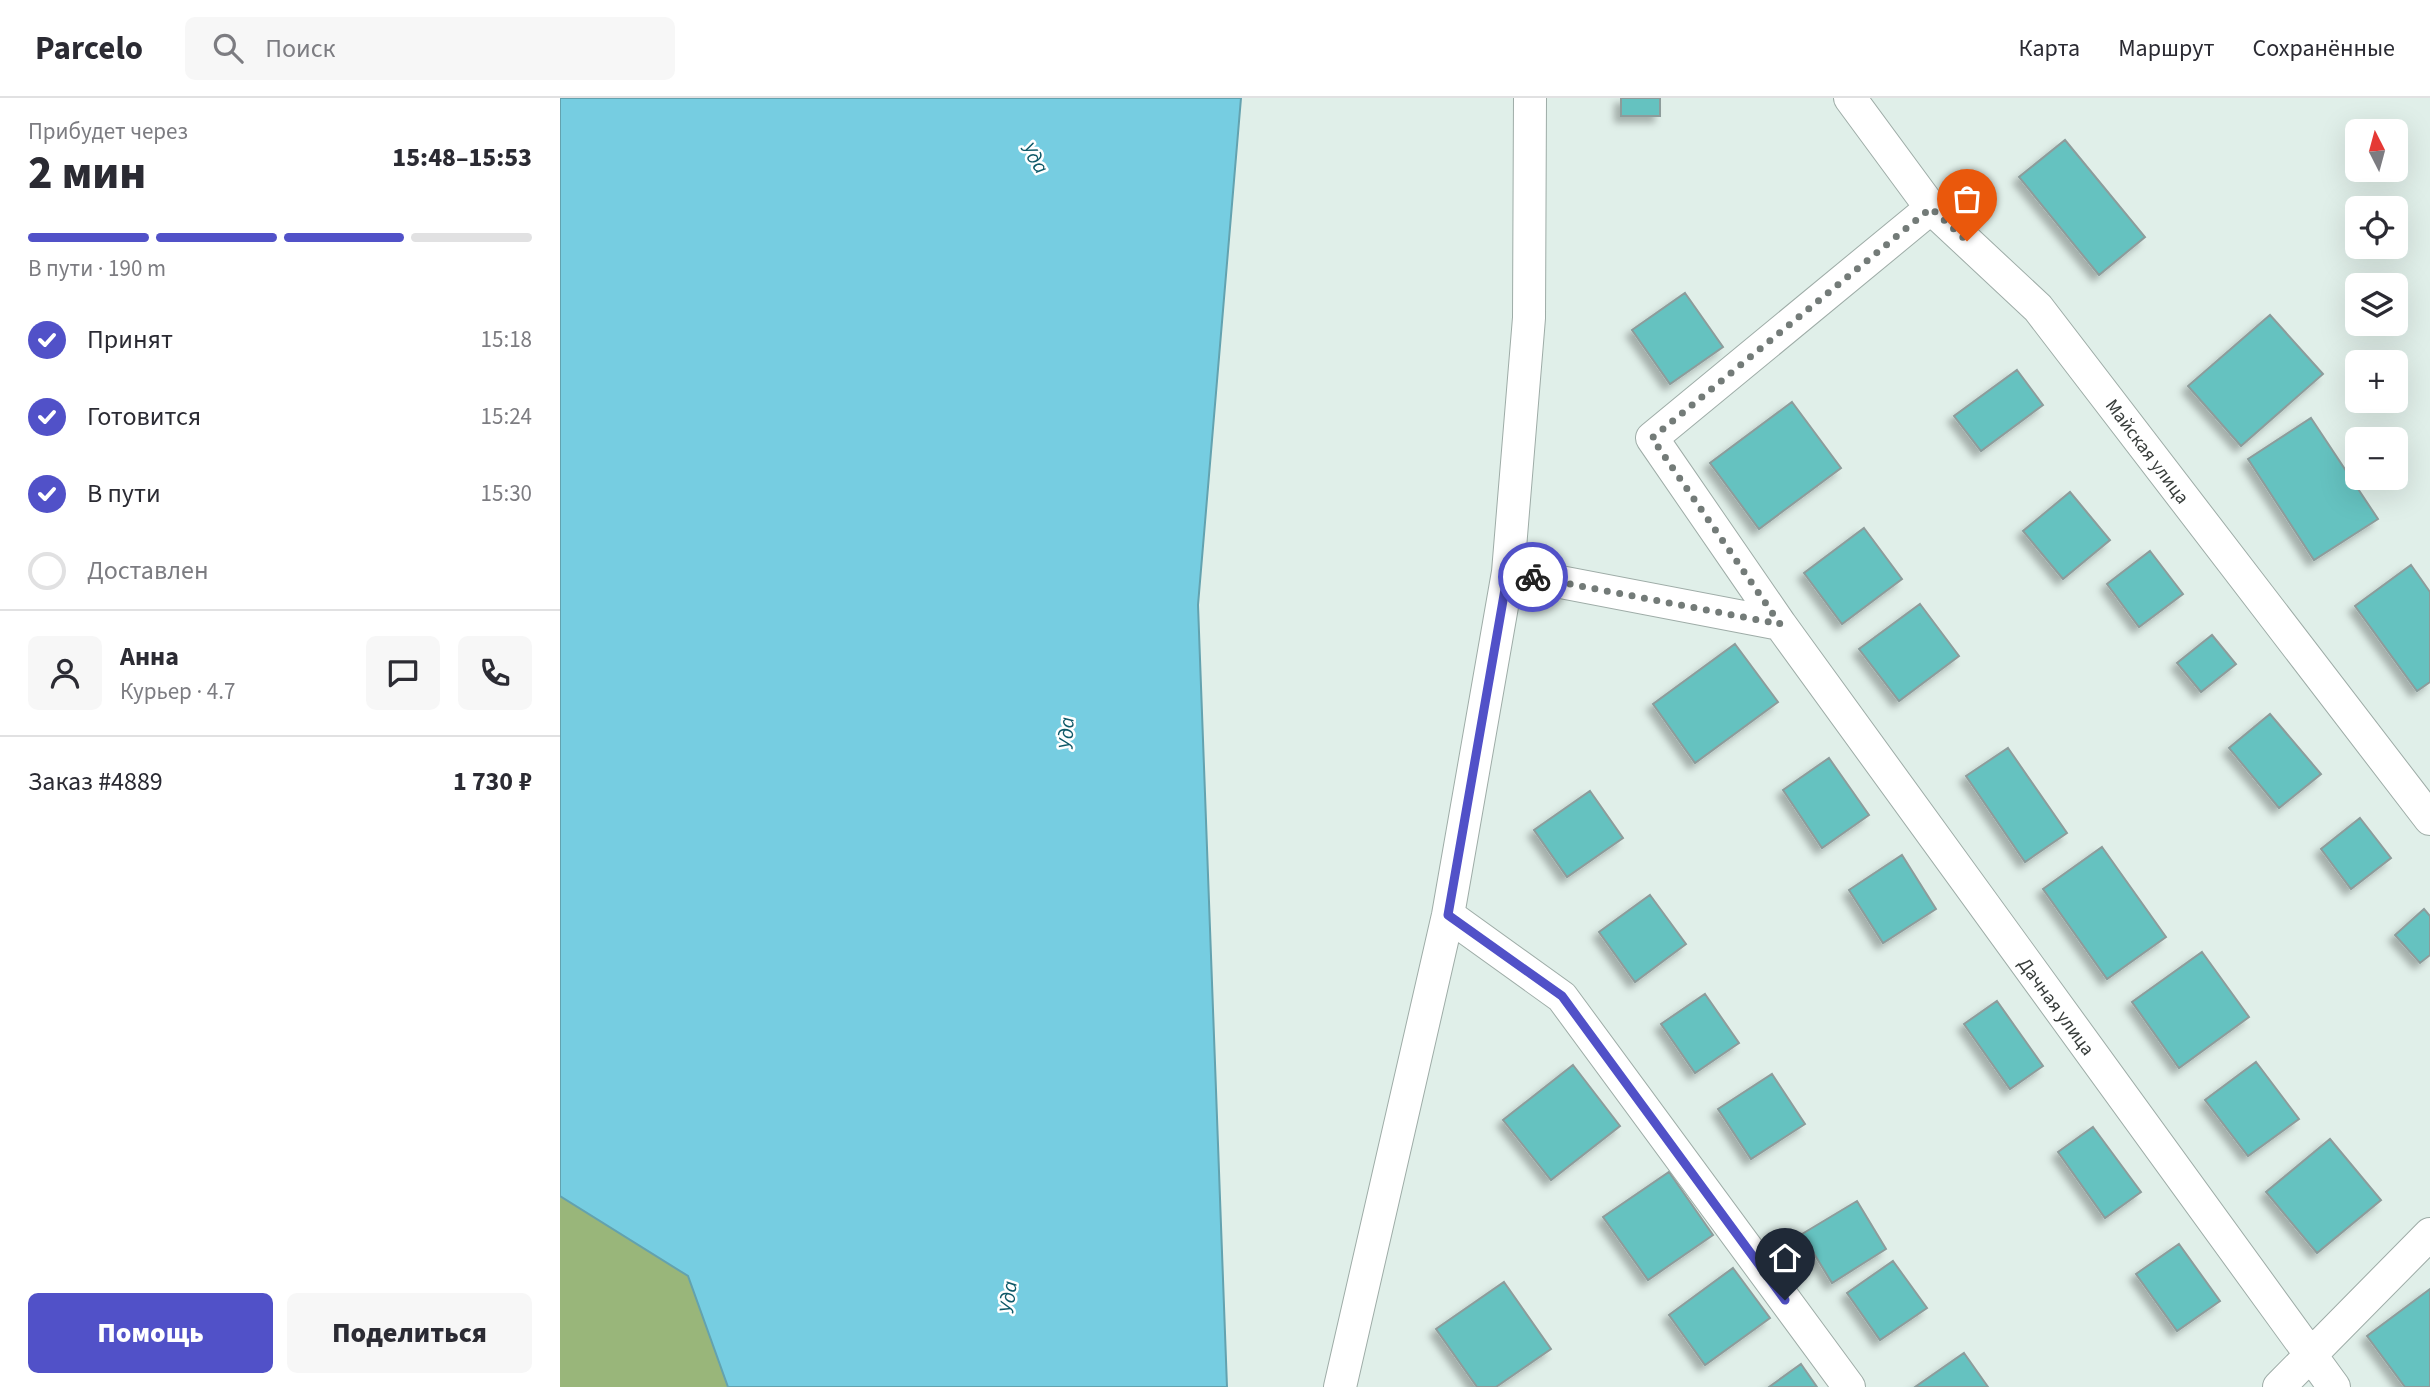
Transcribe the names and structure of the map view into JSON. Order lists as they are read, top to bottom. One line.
{"streets":{"street":["Майская улица","Дачная улица"]},"crossings":[["Майская улица","Дачная улица"]],"water":["Уда"],"north":"top","page":{"header":"Parcelo","search":"Поиск","nav":["Карта","Маршрут","Сохранённые"],"heading":["2 мин","Прибудет через","15:48–15:53"],"panel":["Анна","Курьер · 4.7","Заказ #4889","1 730 ₽"],"map_buttons":["+","−"],"bar":"В пути · 190 m","list":[["Принят","15:18"],["Готовится","15:24"],["В пути","15:30"],"Доставлен"],"buttons":["Помощь","Поделиться"]}}
